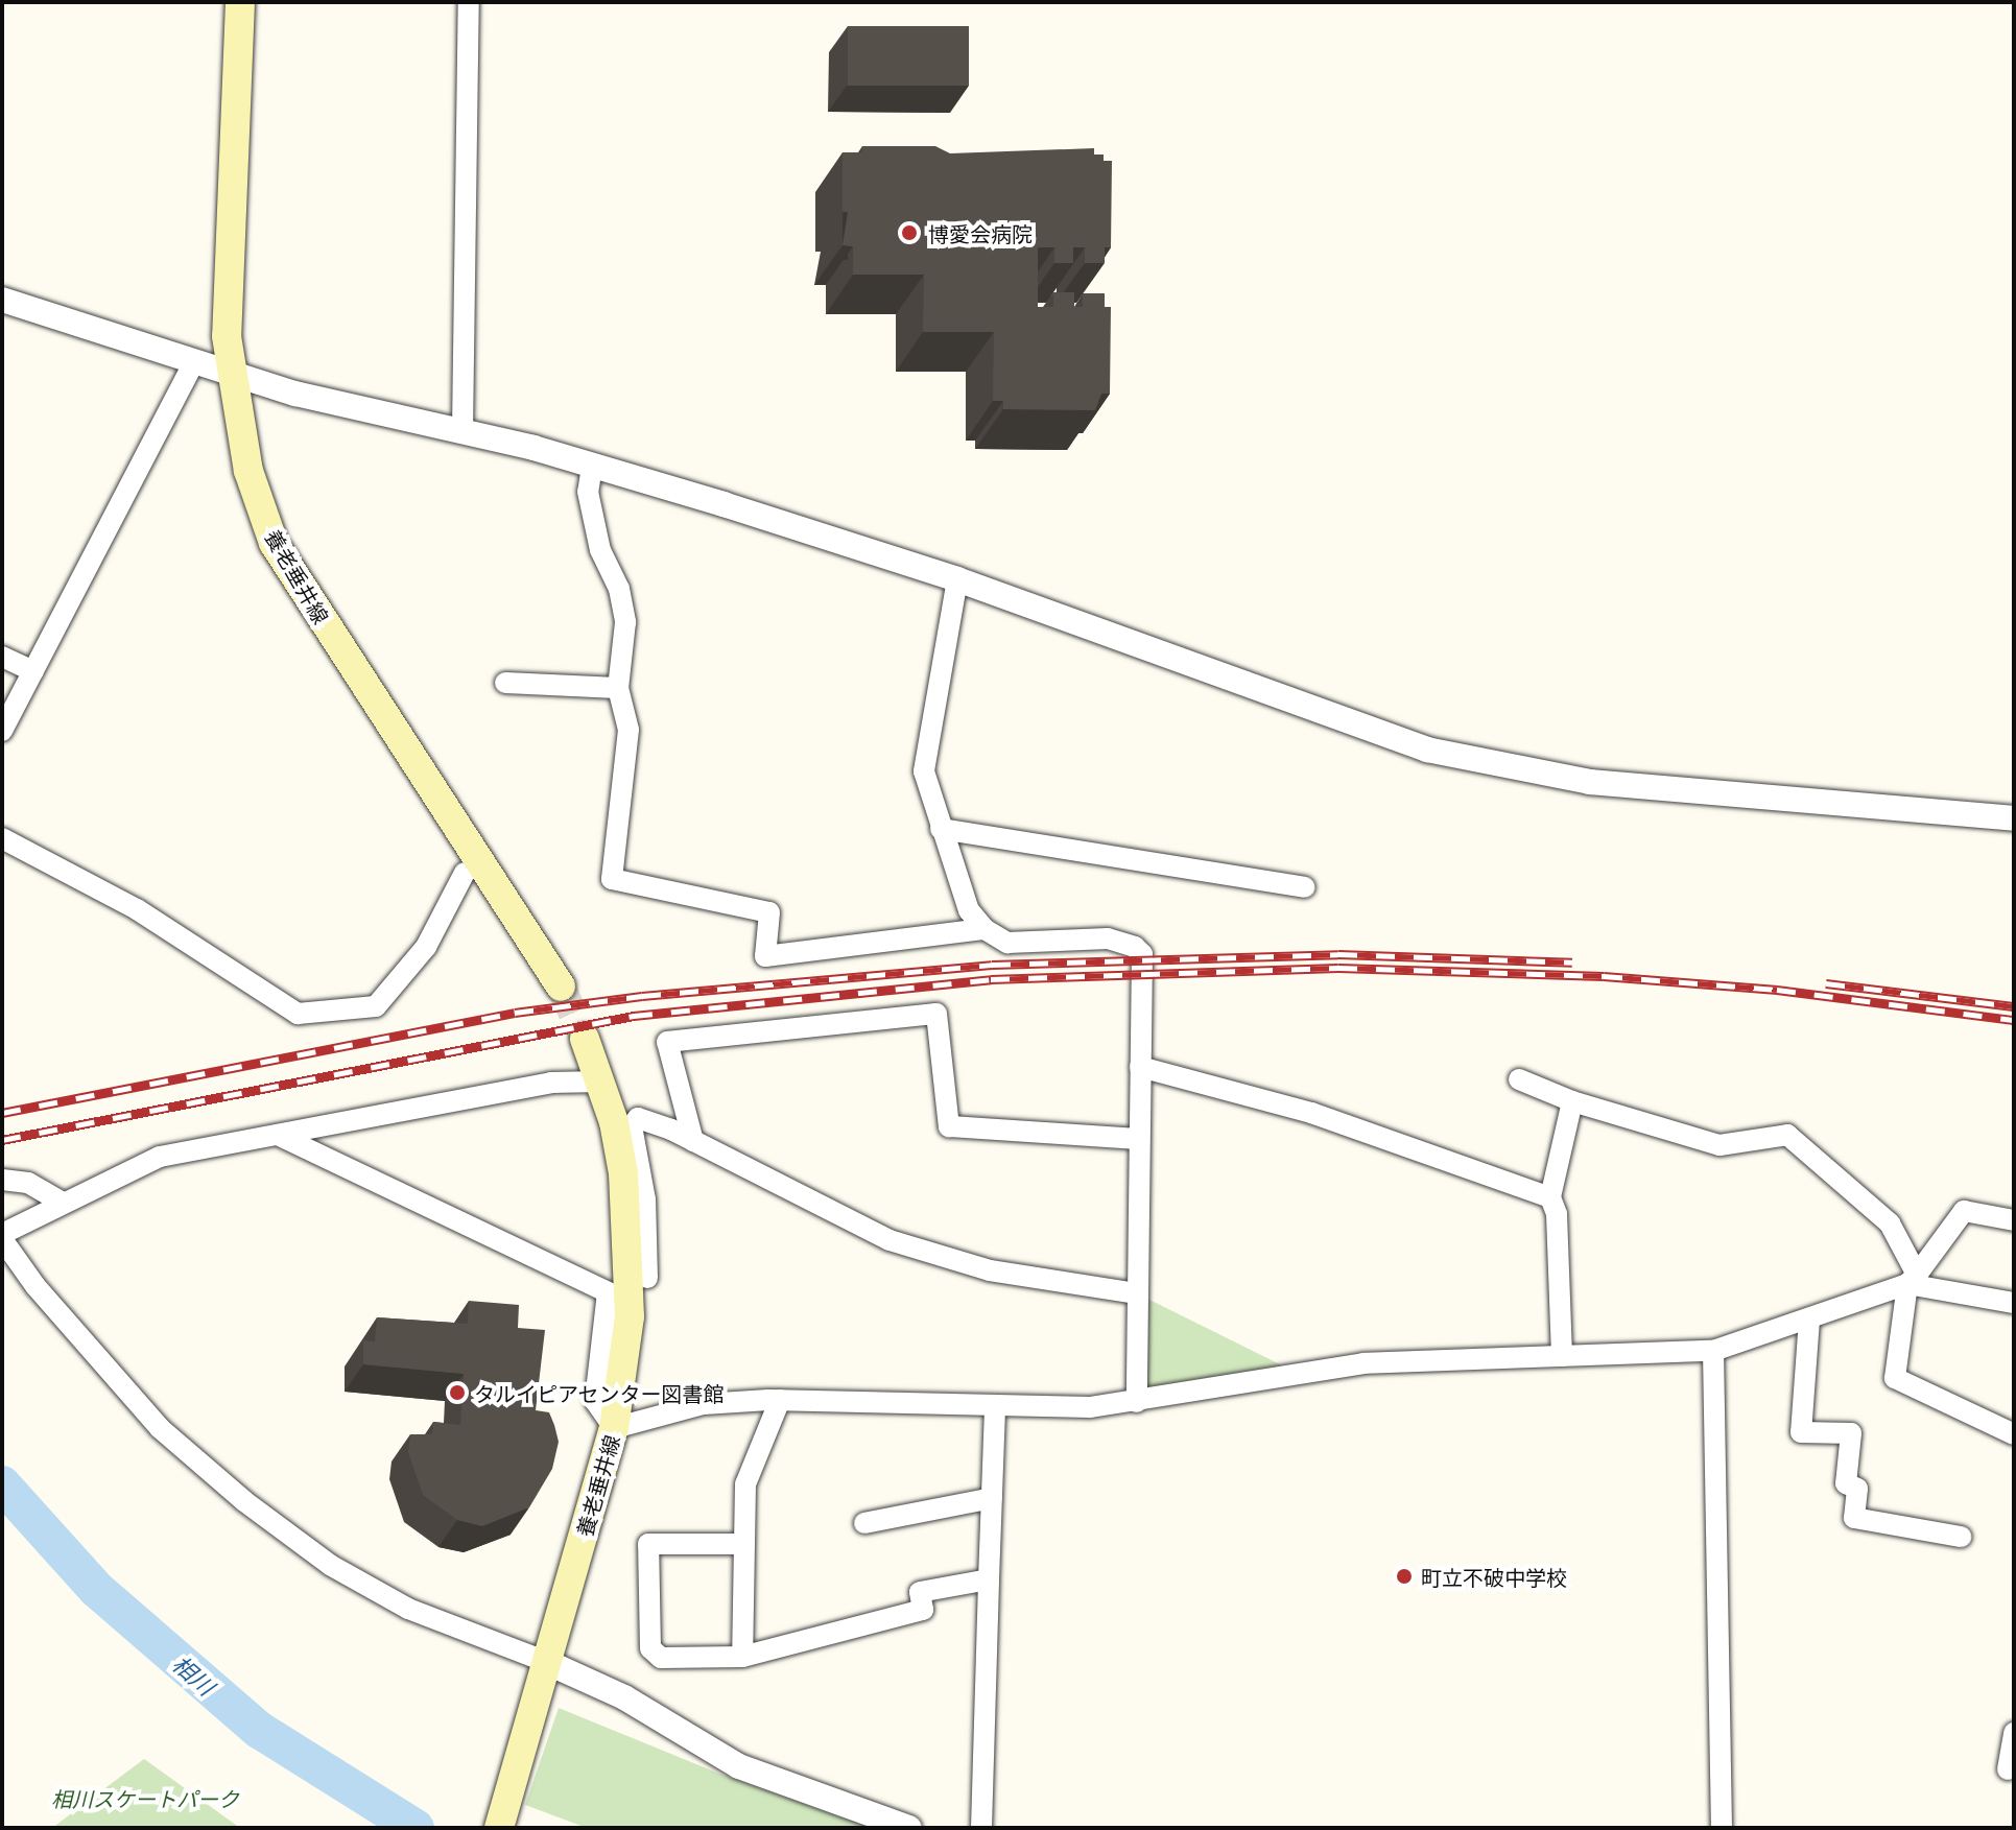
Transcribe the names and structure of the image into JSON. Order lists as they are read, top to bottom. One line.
{"streets":{"main road":["養老垂井線"]},"water":["相川"],"parks":["相川スケートパーク"],"places":["博愛会病院","タルイピアセンター図書館","町立不破中学校"]}
